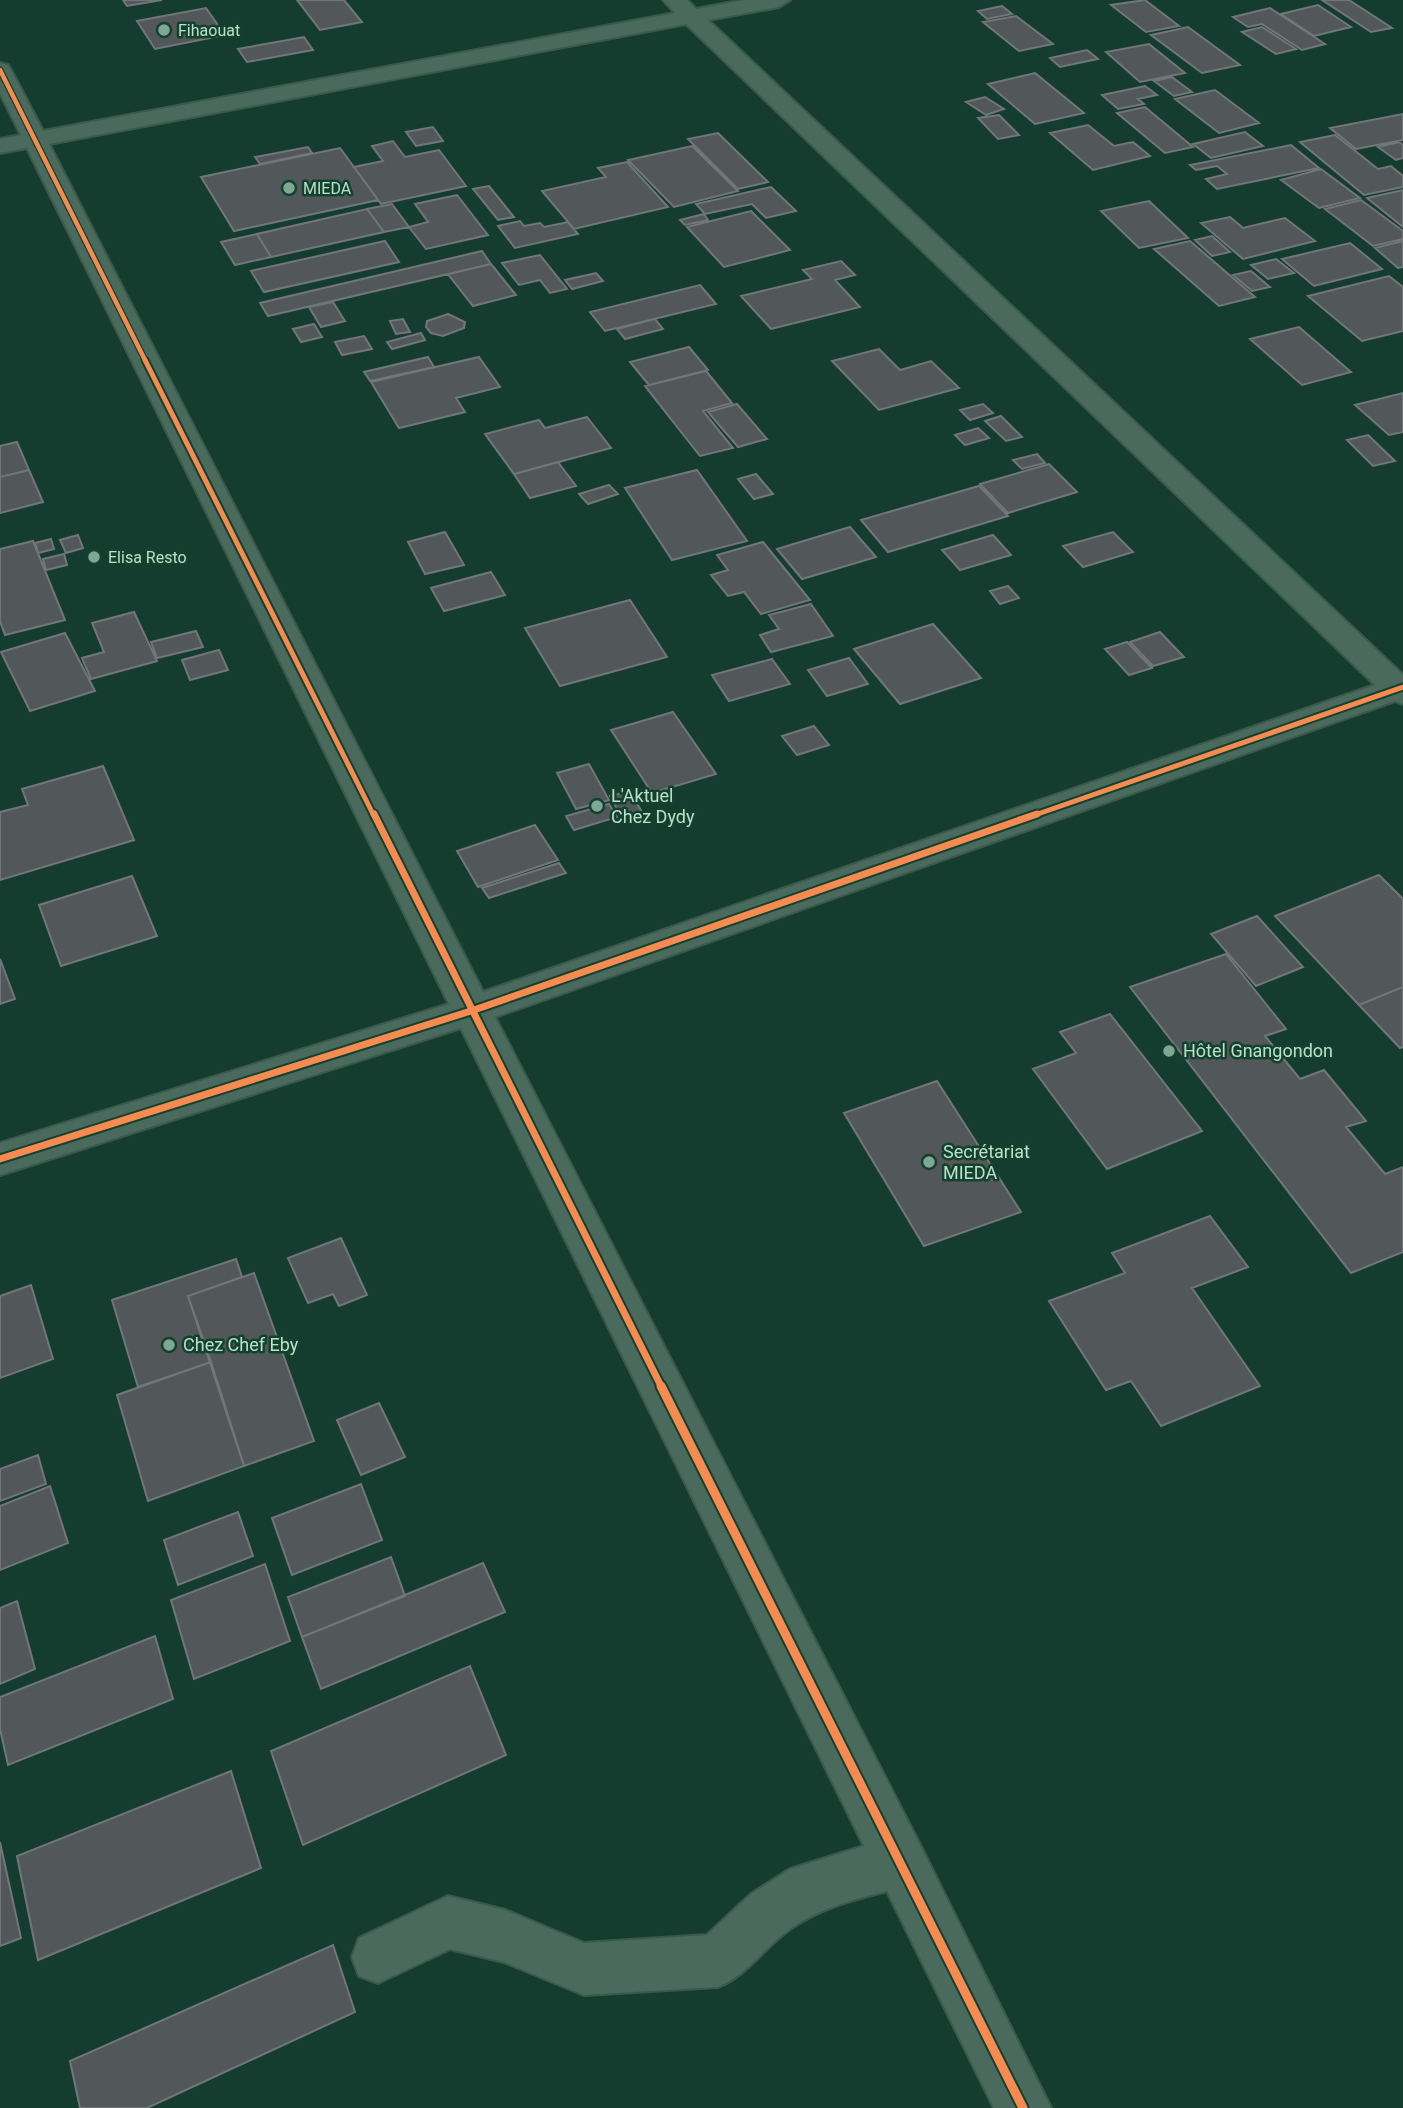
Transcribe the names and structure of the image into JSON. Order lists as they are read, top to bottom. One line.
{"places":["Fihaouat","MIEDA","Elisa Resto","L'Aktuel Chez Dydy","Hôtel Gnangondon","Secrétariat MIEDA","Chez Chef Eby"]}
